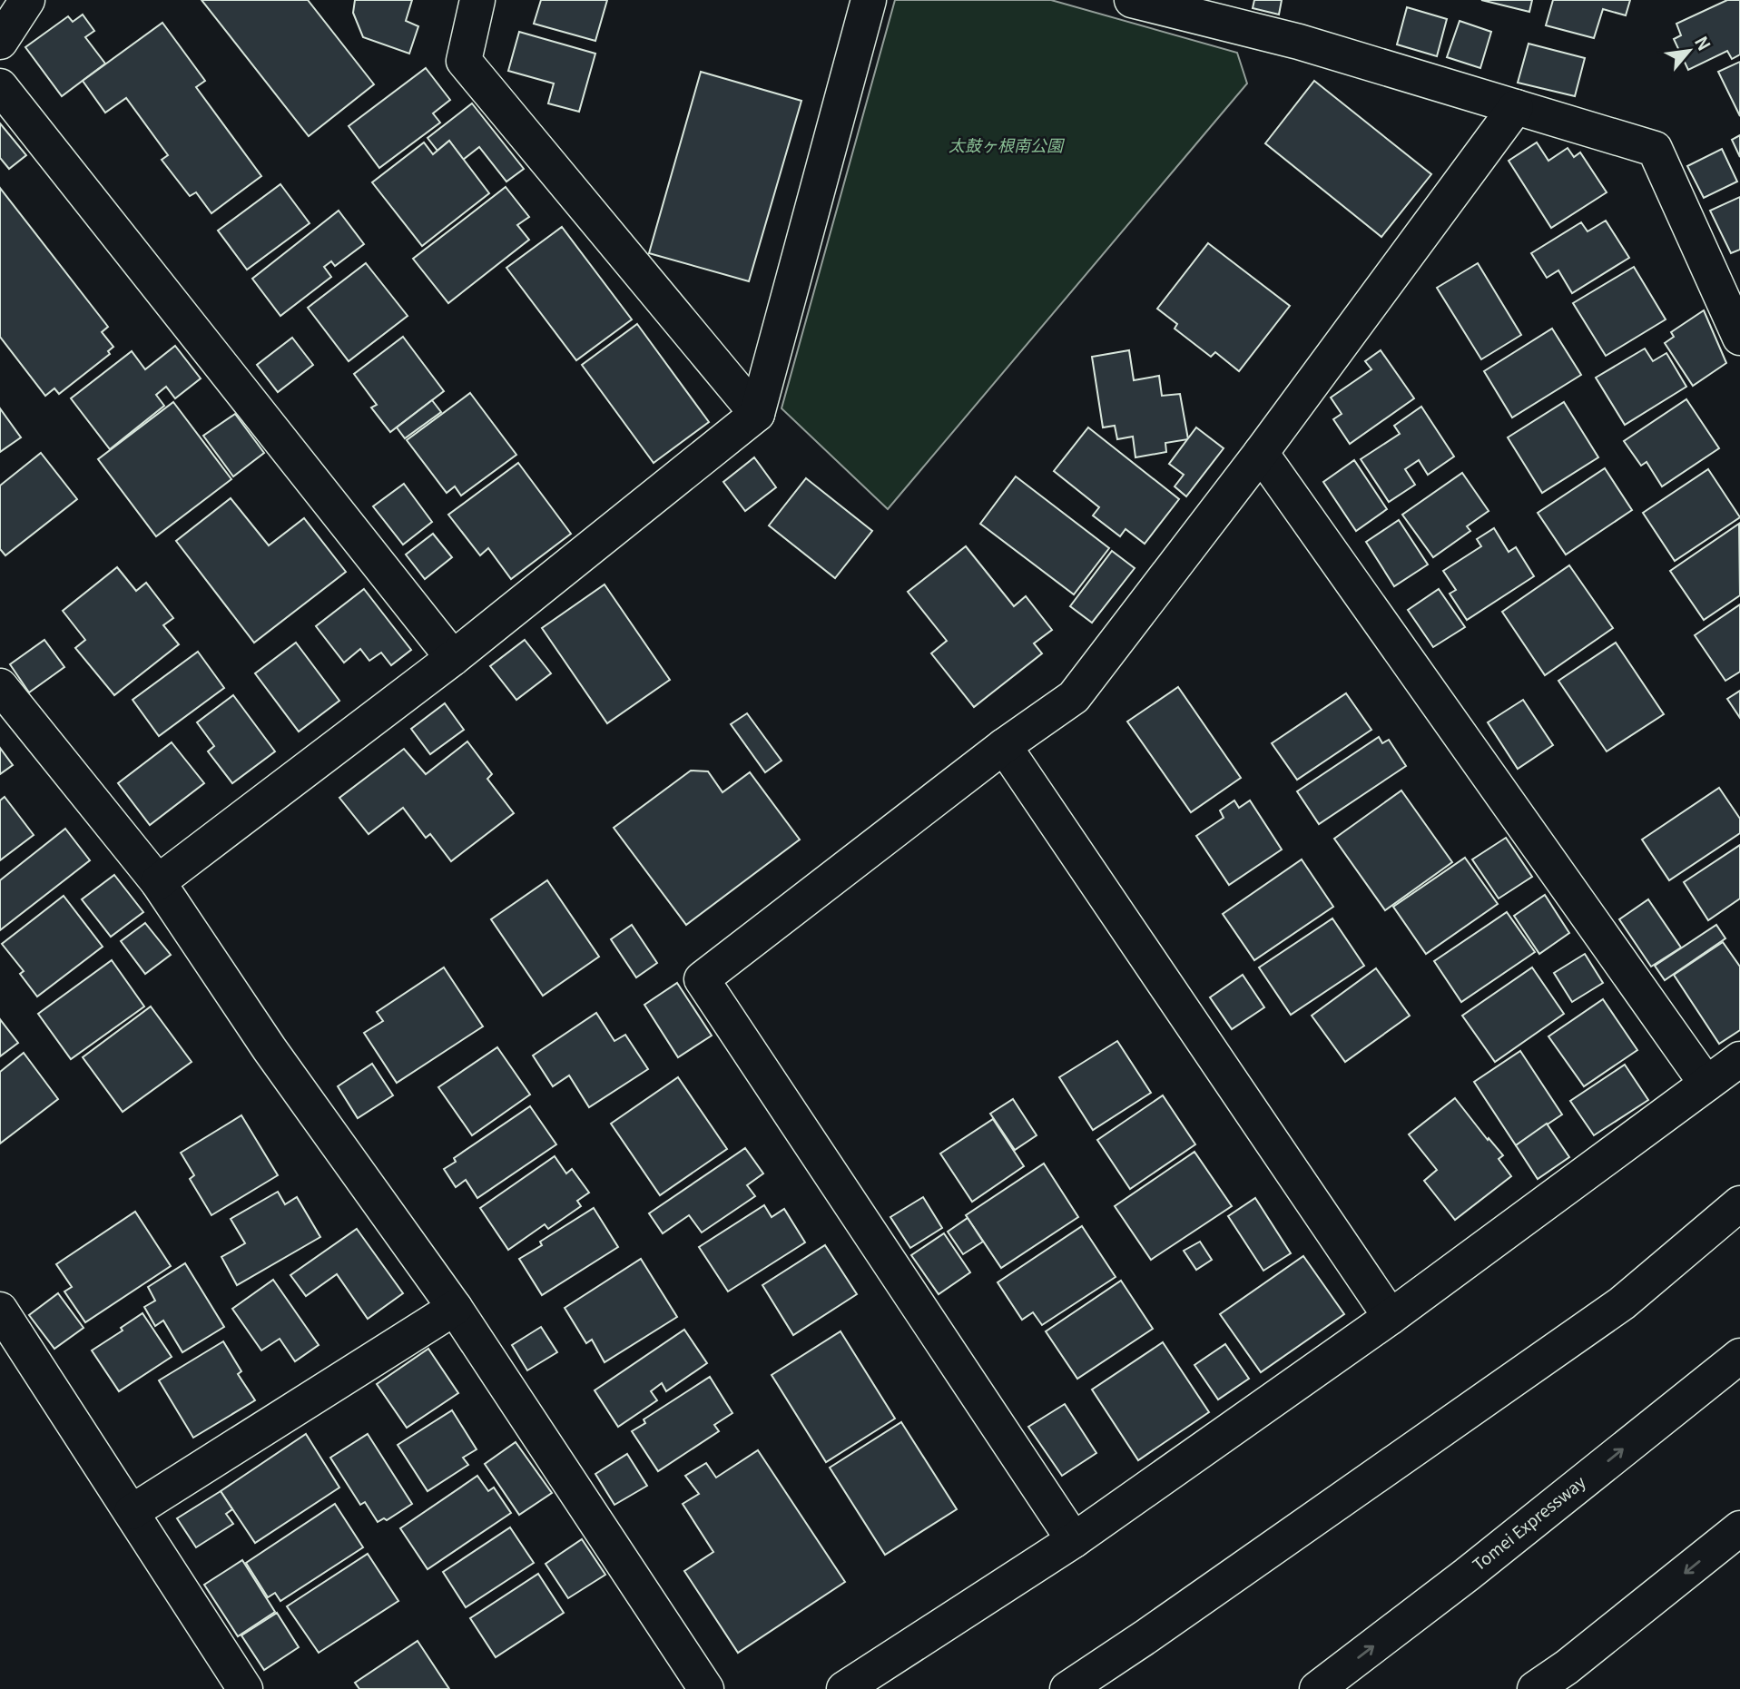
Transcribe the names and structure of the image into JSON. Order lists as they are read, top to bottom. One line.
{"streets":{"main road":["Tomei Expressway"]},"parks":["太鼓ヶ根南公園"],"north":"top right"}
